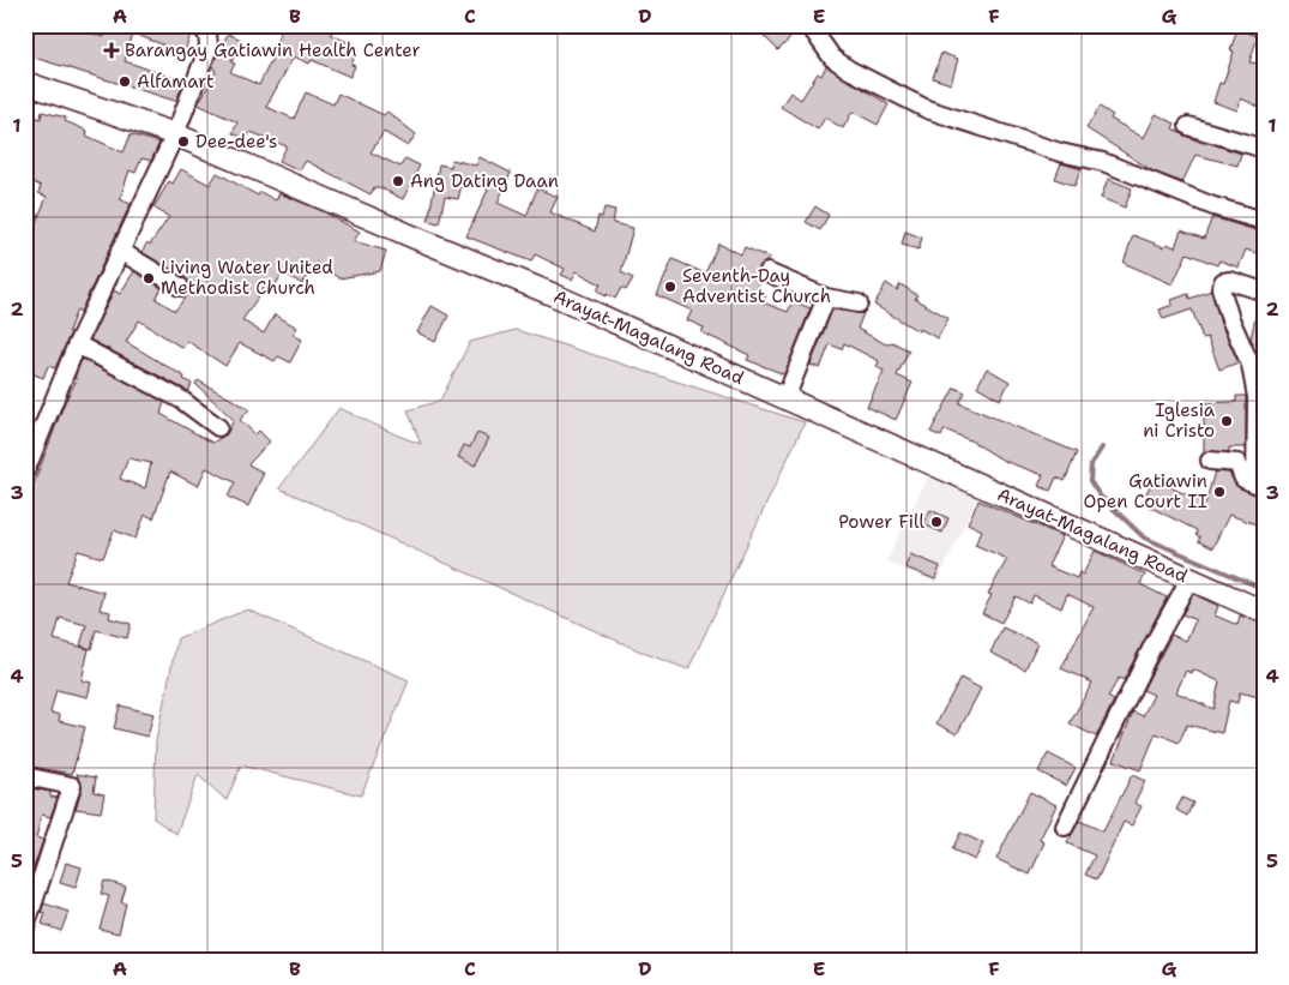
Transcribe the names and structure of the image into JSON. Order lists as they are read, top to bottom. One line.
{"streets":{"main road":["Arayat-Magalang Road"]},"places":{"health":["Barangay Gatiawin Health Center"],"other":["Alfamart","Dee-dee's","Ang Dating Daan","Living Water United Methodist Church","Seventh-Day Adventist Church","Iglesia ni Cristo","Gatiawin Open Court II","Power Fill"]},"grid":{"columns":["A","B","C","D","E","F","G"],"rows":["1","2","3","4","5"]}}
